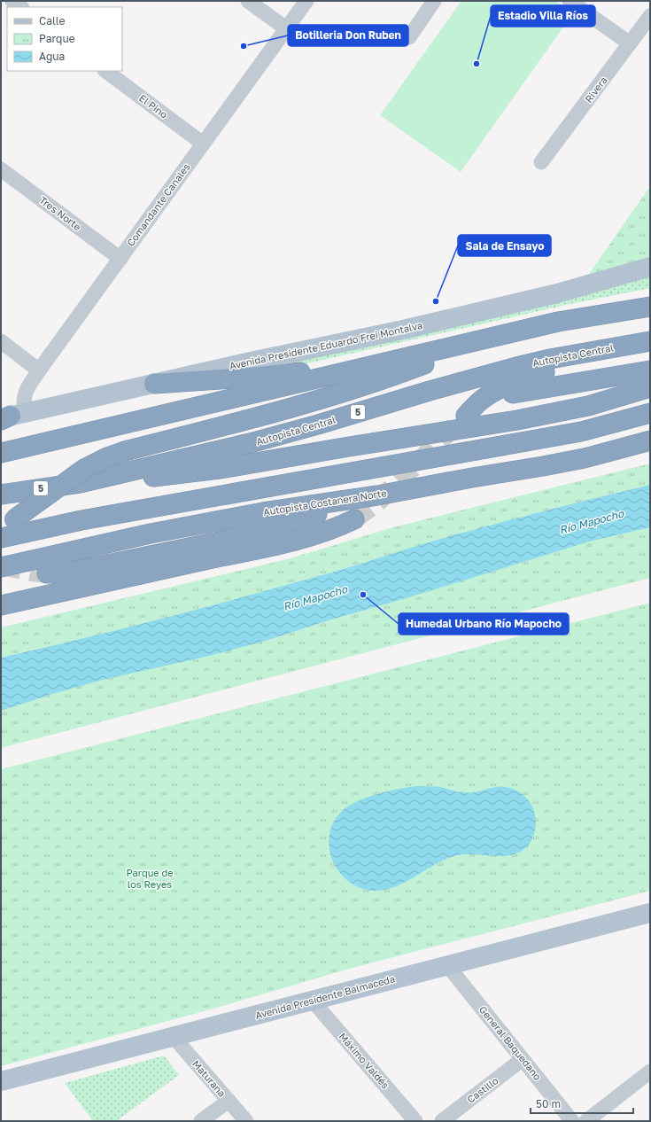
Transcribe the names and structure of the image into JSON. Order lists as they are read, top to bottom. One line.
{"streets":{"highway":["Autopista Central","5","Autopista Costanera Norte"],"main road":["Avenida Presidente Eduardo Frei Montalva","Avenida Presidente Balmaceda"],"street":["Rivera","El Pino","Comandante Canales","Tres Norte","General Baquedano","Máximo Valdés","Maturana","Castillo"]},"crossings":[["El Pino","Comandante Canales"],["Comandante Canales","Tres Norte"],["Comandante Canales","Avenida Presidente Eduardo Frei Montalva"],["Avenida Presidente Balmaceda","General Baquedano"],["Avenida Presidente Balmaceda","Máximo Valdés"],["Avenida Presidente Balmaceda","Maturana"],["General Baquedano","Castillo"]],"water":["Río Mapocho"],"parks":["Parque de los Reyes"],"places":["Botilleria Don Ruben","Estadio Villa Ríos","Sala de Ensayo","Humedal Urbano Río Mapocho"],"legend":["Calle","Parque","Agua"],"scale_bar":"50 m"}
